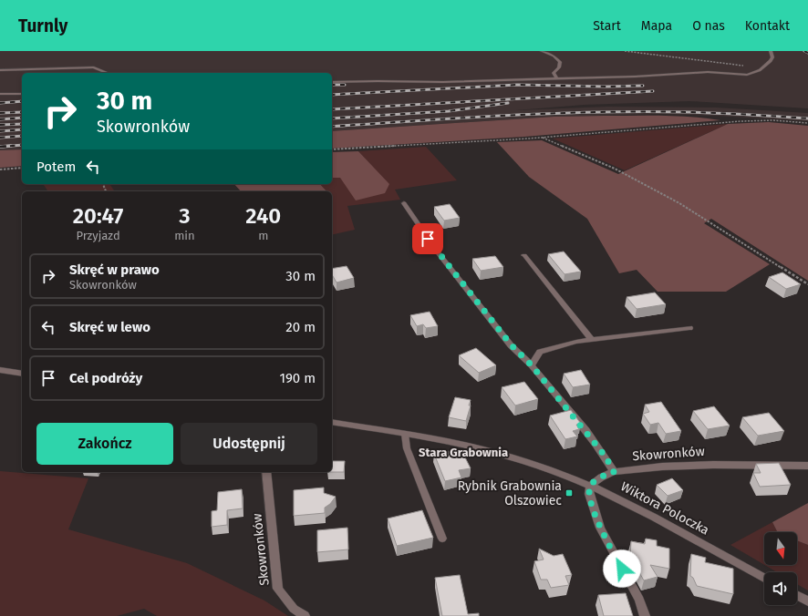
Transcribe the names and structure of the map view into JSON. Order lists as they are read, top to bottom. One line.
{"streets":{"street":["Skowronków","Wiktora Poloczka"]},"crossings":[["Skowronków","Wiktora Poloczka"]],"districts":["Stara Grabownia"],"places":{"transit":["Rybnik Grabownia Olszowiec"]},"north":"bottom","page":{"header":"Turnly","nav":["Start","Mapa","O nas","Kontakt"],"turn":["30 m","Skowronków"],"then":"Potem","eta":["20:47","Przyjazd","3","min","240","m"],"list":[{"name":"Skręć w prawo","note":"Skowronków","value":"30 m"},{"name":"Skręć w lewo","value":"20 m"},{"name":"Cel podróży","value":"190 m"}],"buttons":["Zakończ","Udostępnij"]}}
